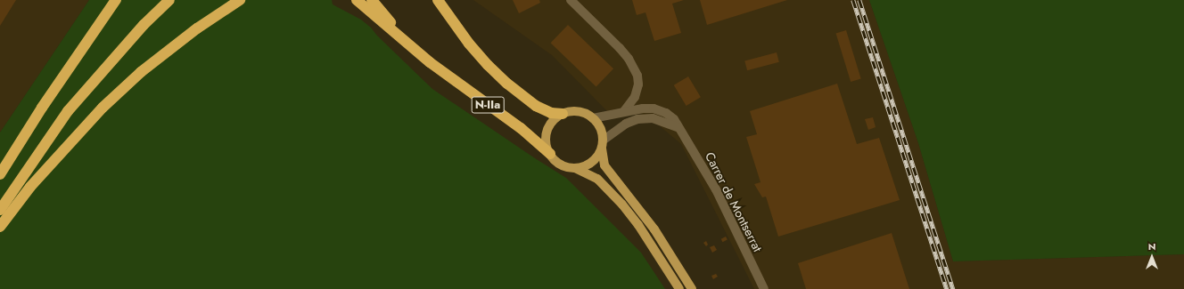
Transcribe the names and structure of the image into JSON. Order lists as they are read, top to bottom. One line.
{"streets":{"highway":["N-IIa"],"street":["Carrer de Montserrat"]},"crossings":[["N-IIa","Carrer de Montserrat"]],"north":"top"}
